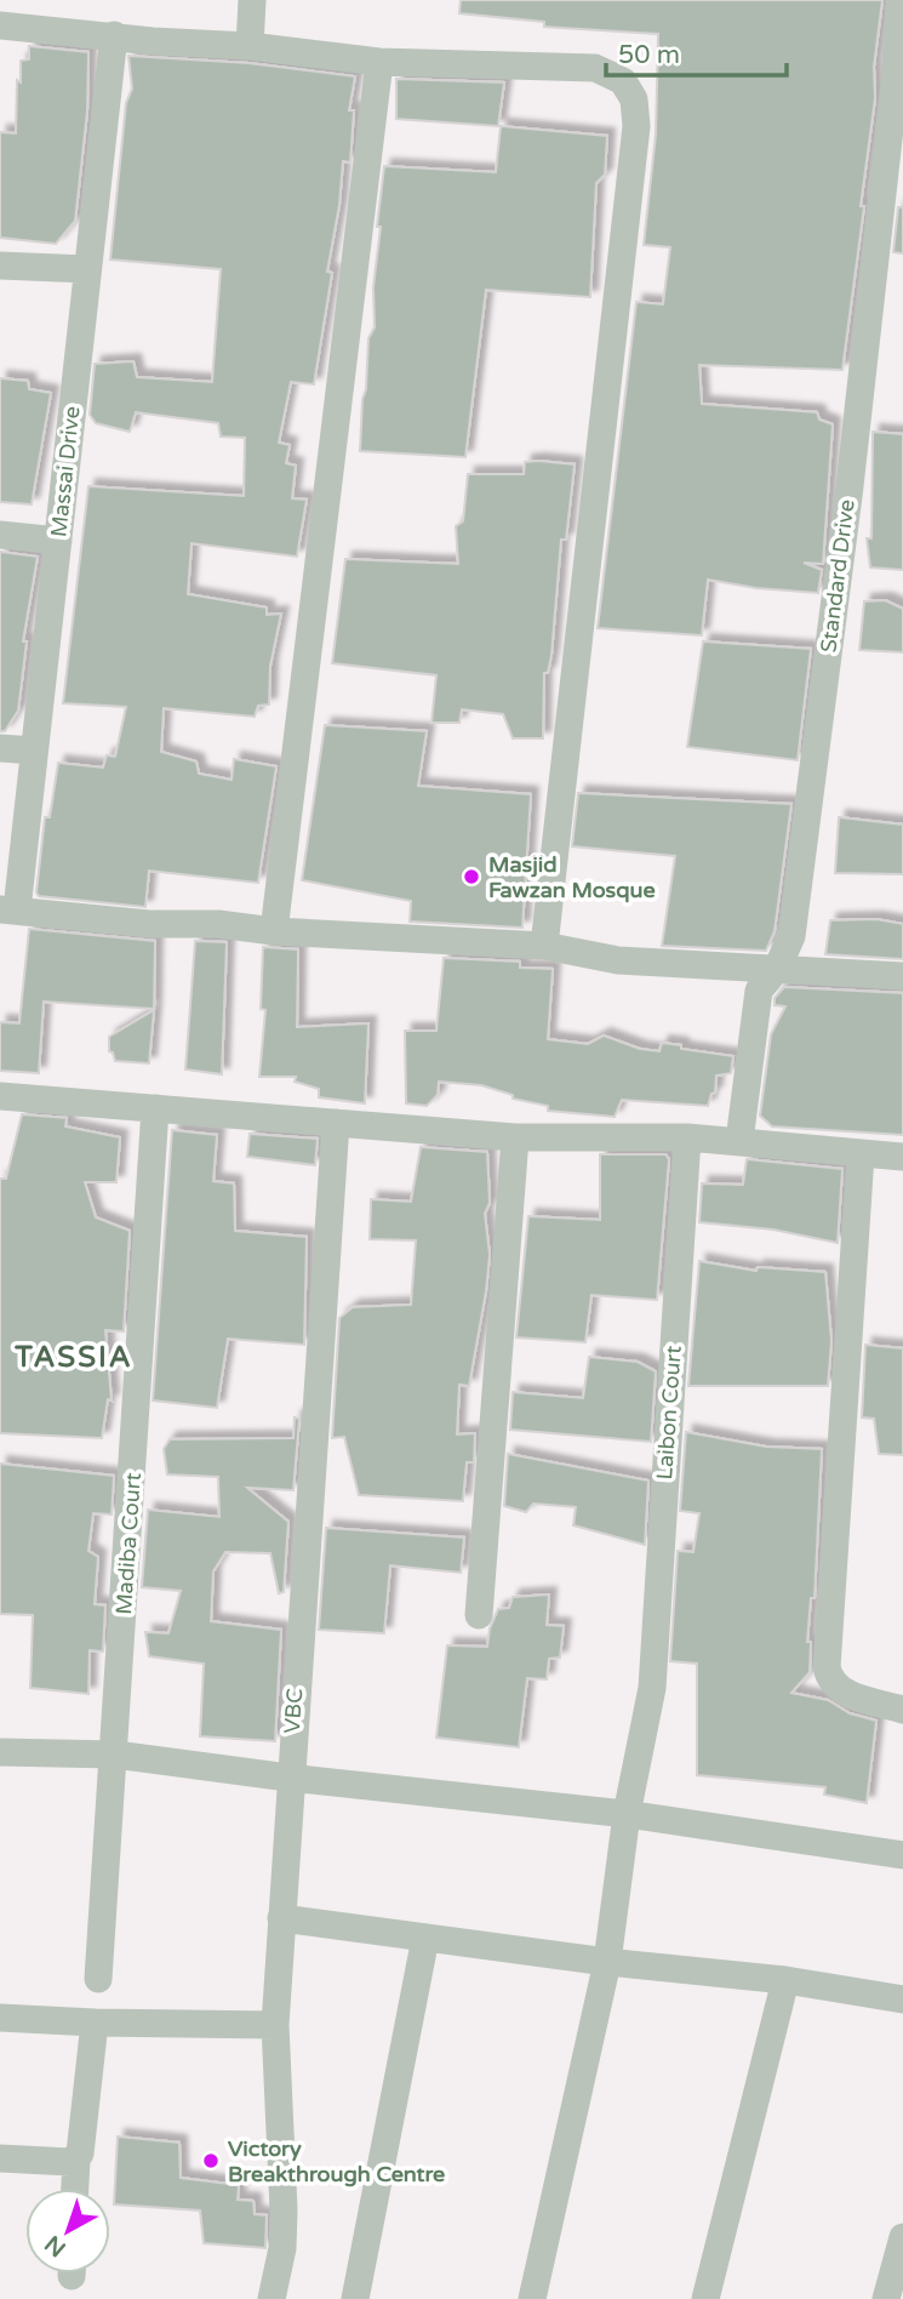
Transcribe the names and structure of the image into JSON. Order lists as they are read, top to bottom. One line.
{"streets":{"street":["Massai Drive","Standard Drive","Laibon Court","Madiba Court","VBC"]},"districts":["TASSIA"],"places":["Masjid Fawzan Mosque","Victory Breakthrough Centre"],"scale_bar":"50 m","north":"bottom left"}
